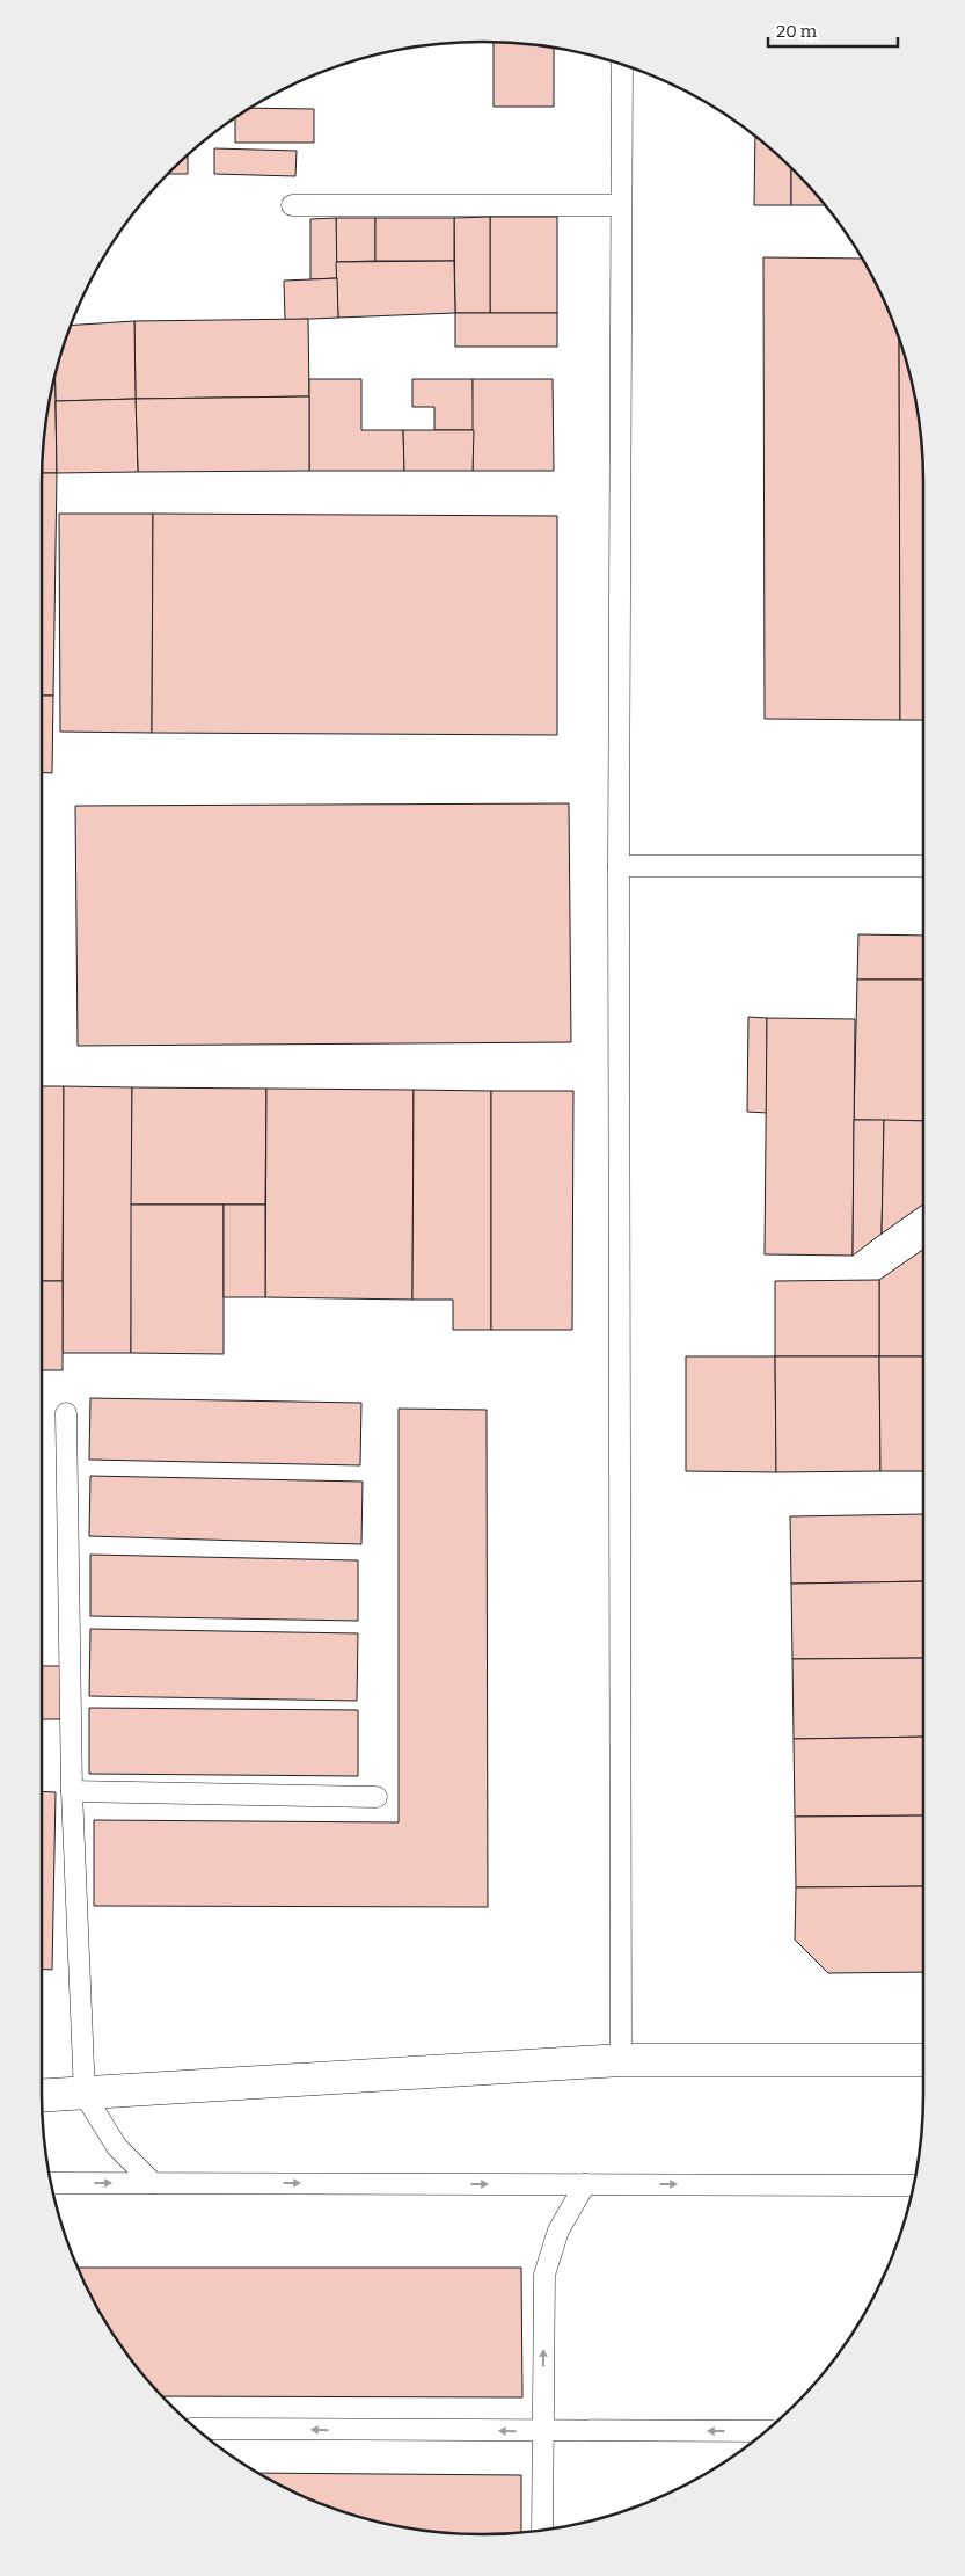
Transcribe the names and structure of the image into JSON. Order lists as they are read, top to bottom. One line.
{"scale_bar":"20 m"}
